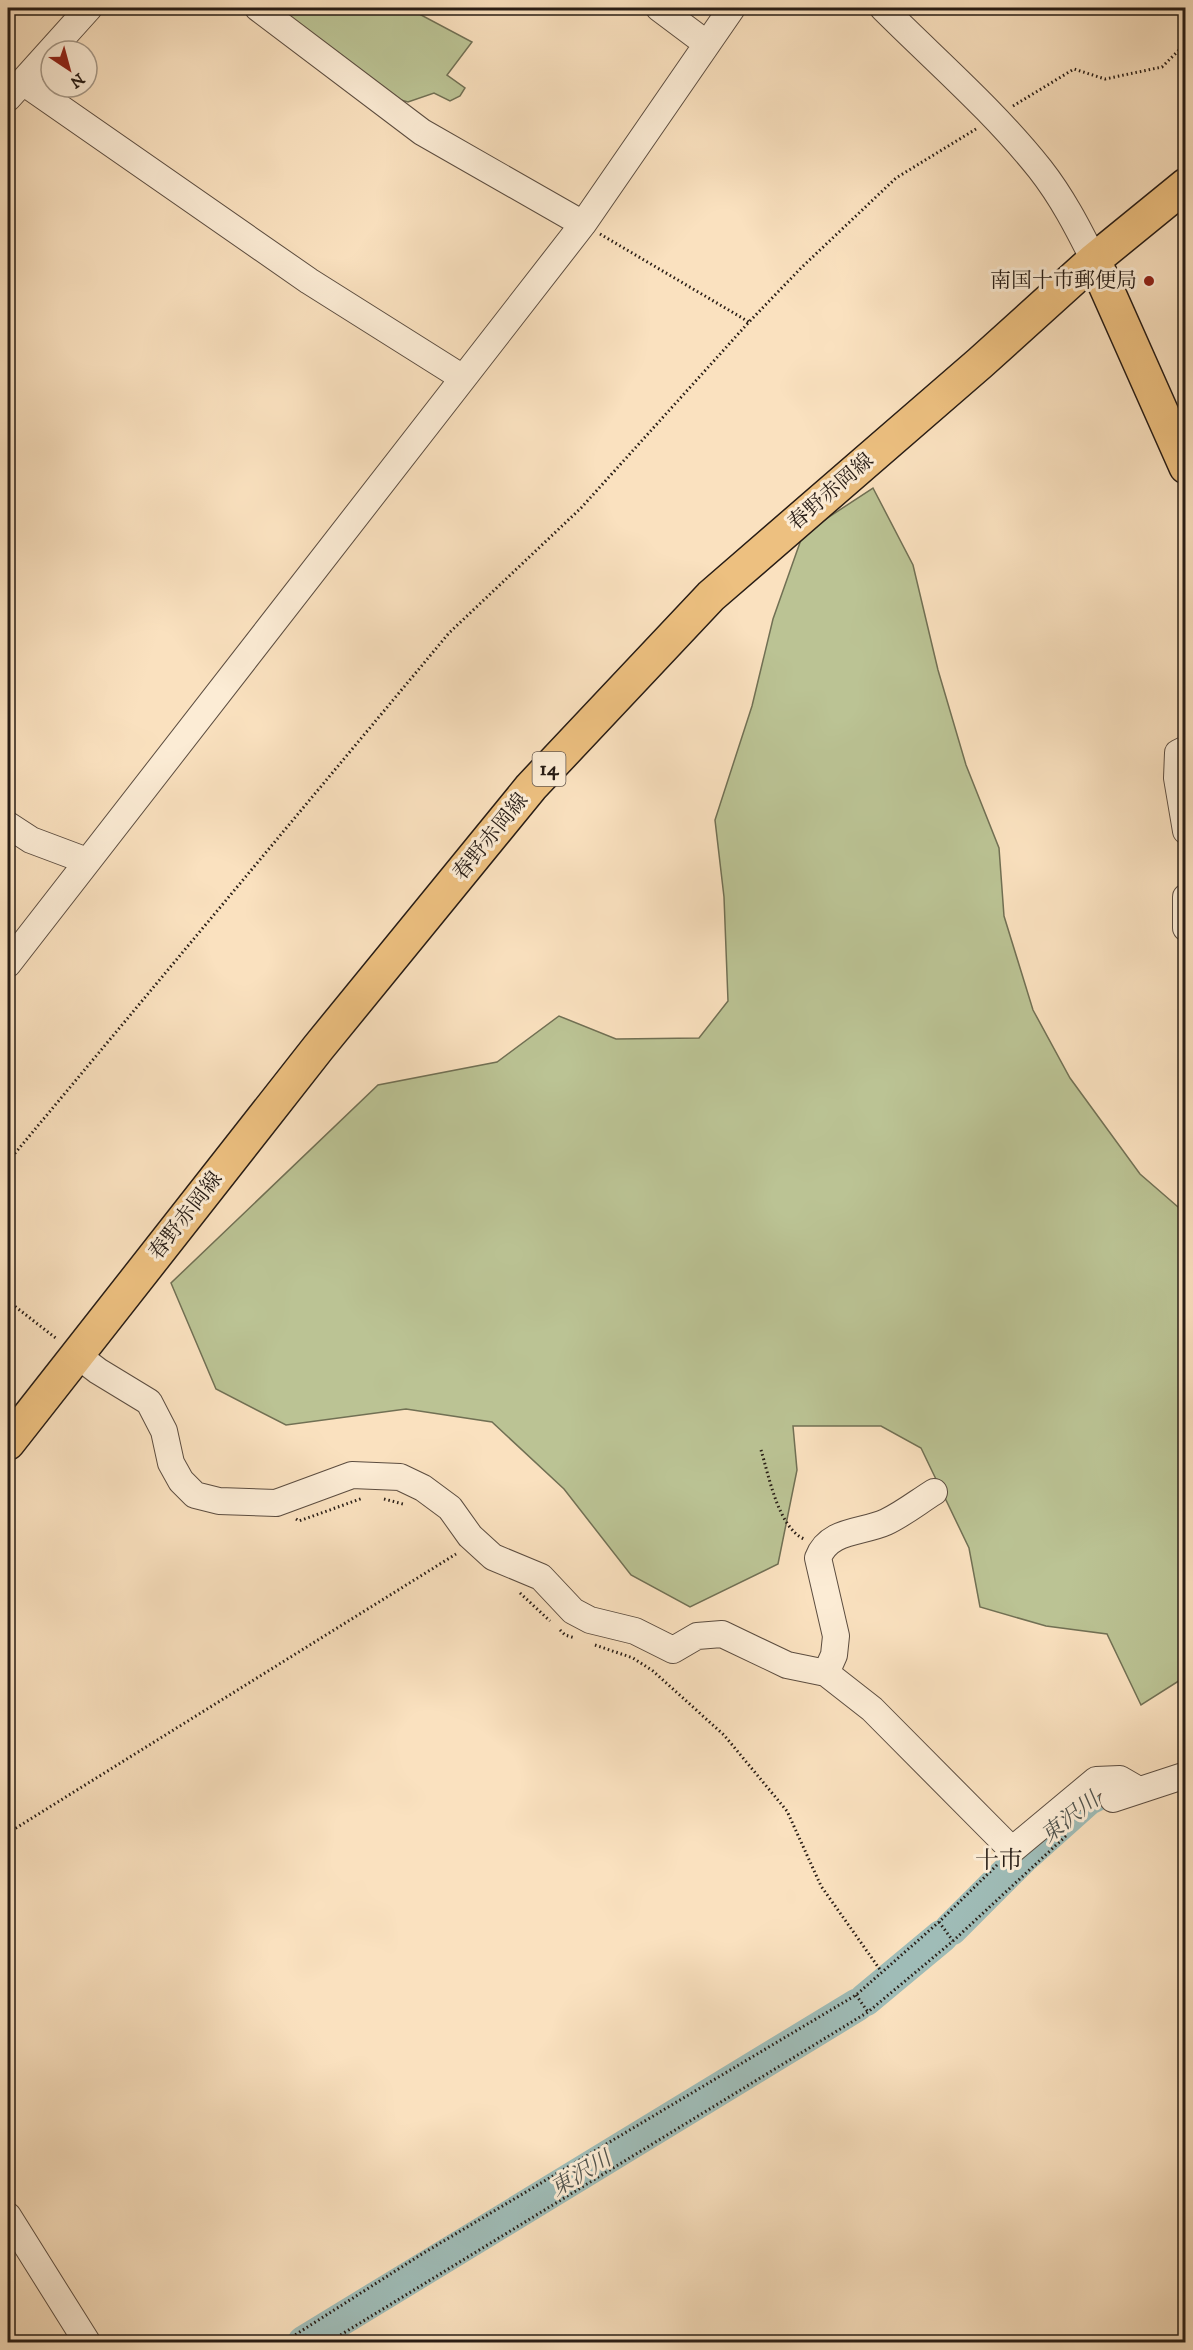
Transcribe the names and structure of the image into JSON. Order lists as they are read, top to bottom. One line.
{"streets":{"main road":["春野赤岡線","14"]},"districts":["十市"],"water":["東沢川"],"places":["南国十市郵便局"],"north":"bottom right"}
